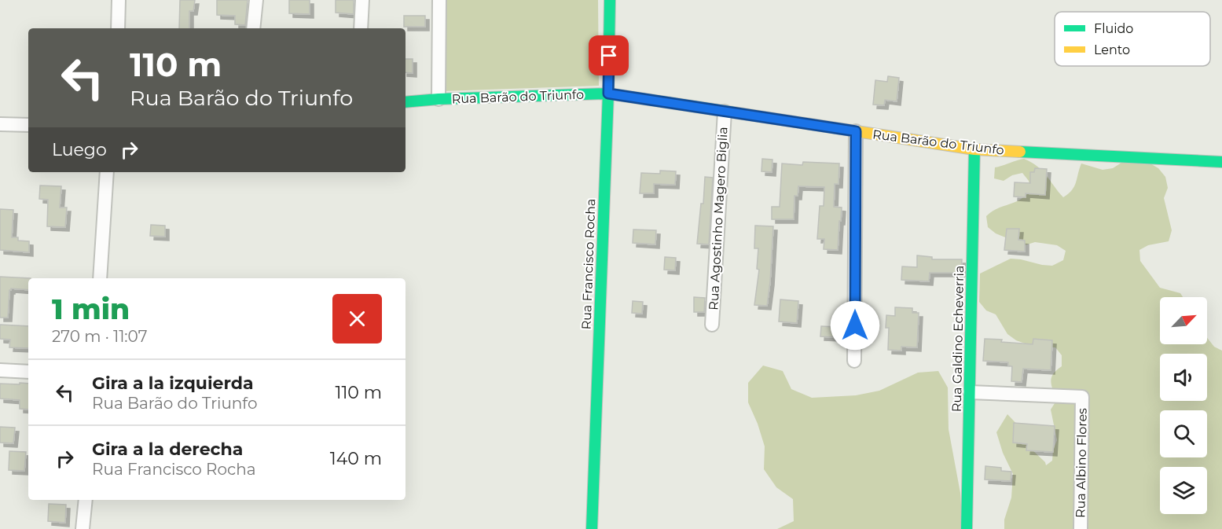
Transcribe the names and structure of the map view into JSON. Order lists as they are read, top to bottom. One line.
{"streets":{"street":["Rua Barão do Triunfo","Rua Agostinho Magero Biglia","Rua Francisco Rocha","Rua Galdino Echeverria","Rua Albino Flores"]},"crossings":[["Rua Barão do Triunfo","Rua Agostinho Magero Biglia"],["Rua Barão do Triunfo","Rua Francisco Rocha"],["Rua Barão do Triunfo","Rua Galdino Echeverria"],["Rua Galdino Echeverria","Rua Albino Flores"]],"legend":["Fluido","Lento"],"north":"top right","page":{"turn":["110 m","Rua Barão do Triunfo"],"then":"Luego","heading":["1 min","270 m · 11:07"],"list":[{"name":"Gira a la izquierda","note":"Rua Barão do Triunfo","value":"110 m"},{"name":"Gira a la derecha","note":"Rua Francisco Rocha","value":"140 m"}]}}
